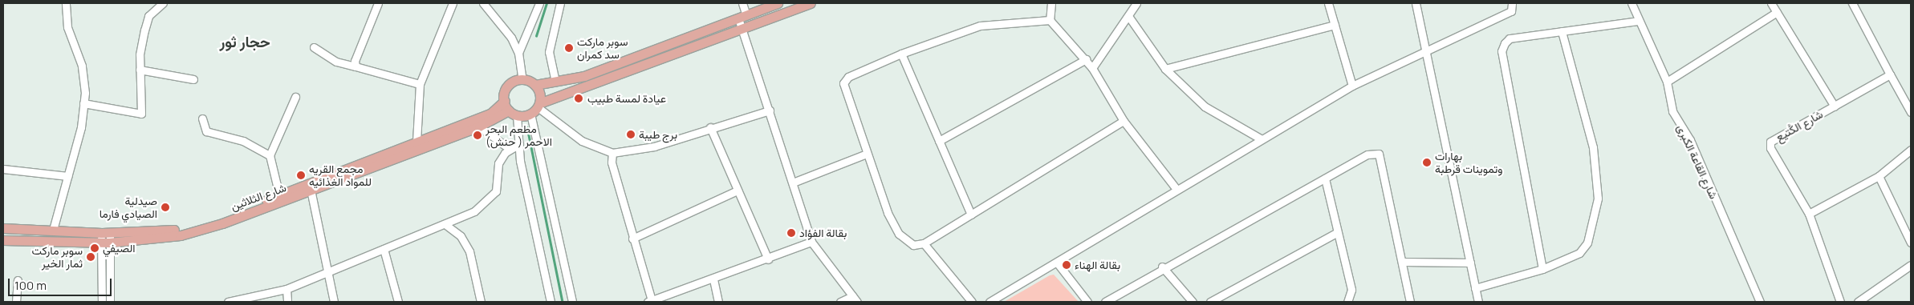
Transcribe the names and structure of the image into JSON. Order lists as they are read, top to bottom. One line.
{"streets":{"main road":["شارع الثلاثين"],"street":["شارع الكُتيع","شارع القاعة الكبرى"]},"districts":["حجار ثور"],"places":["سوبر ماركت سد كمران","عيادة لمسة طبيب","برج طيبة","مطعم البحر الاحمر ( حنش)","بهارات وتموينات قرطبة","مجمع القريه للمواد الغذائيه","صيدلية الصيادي فارما","بقالة الفؤاد","الصيفي","سوبر ماركت ثمار الخير","بقالة الهناء"],"scale_bar":"100 m"}
